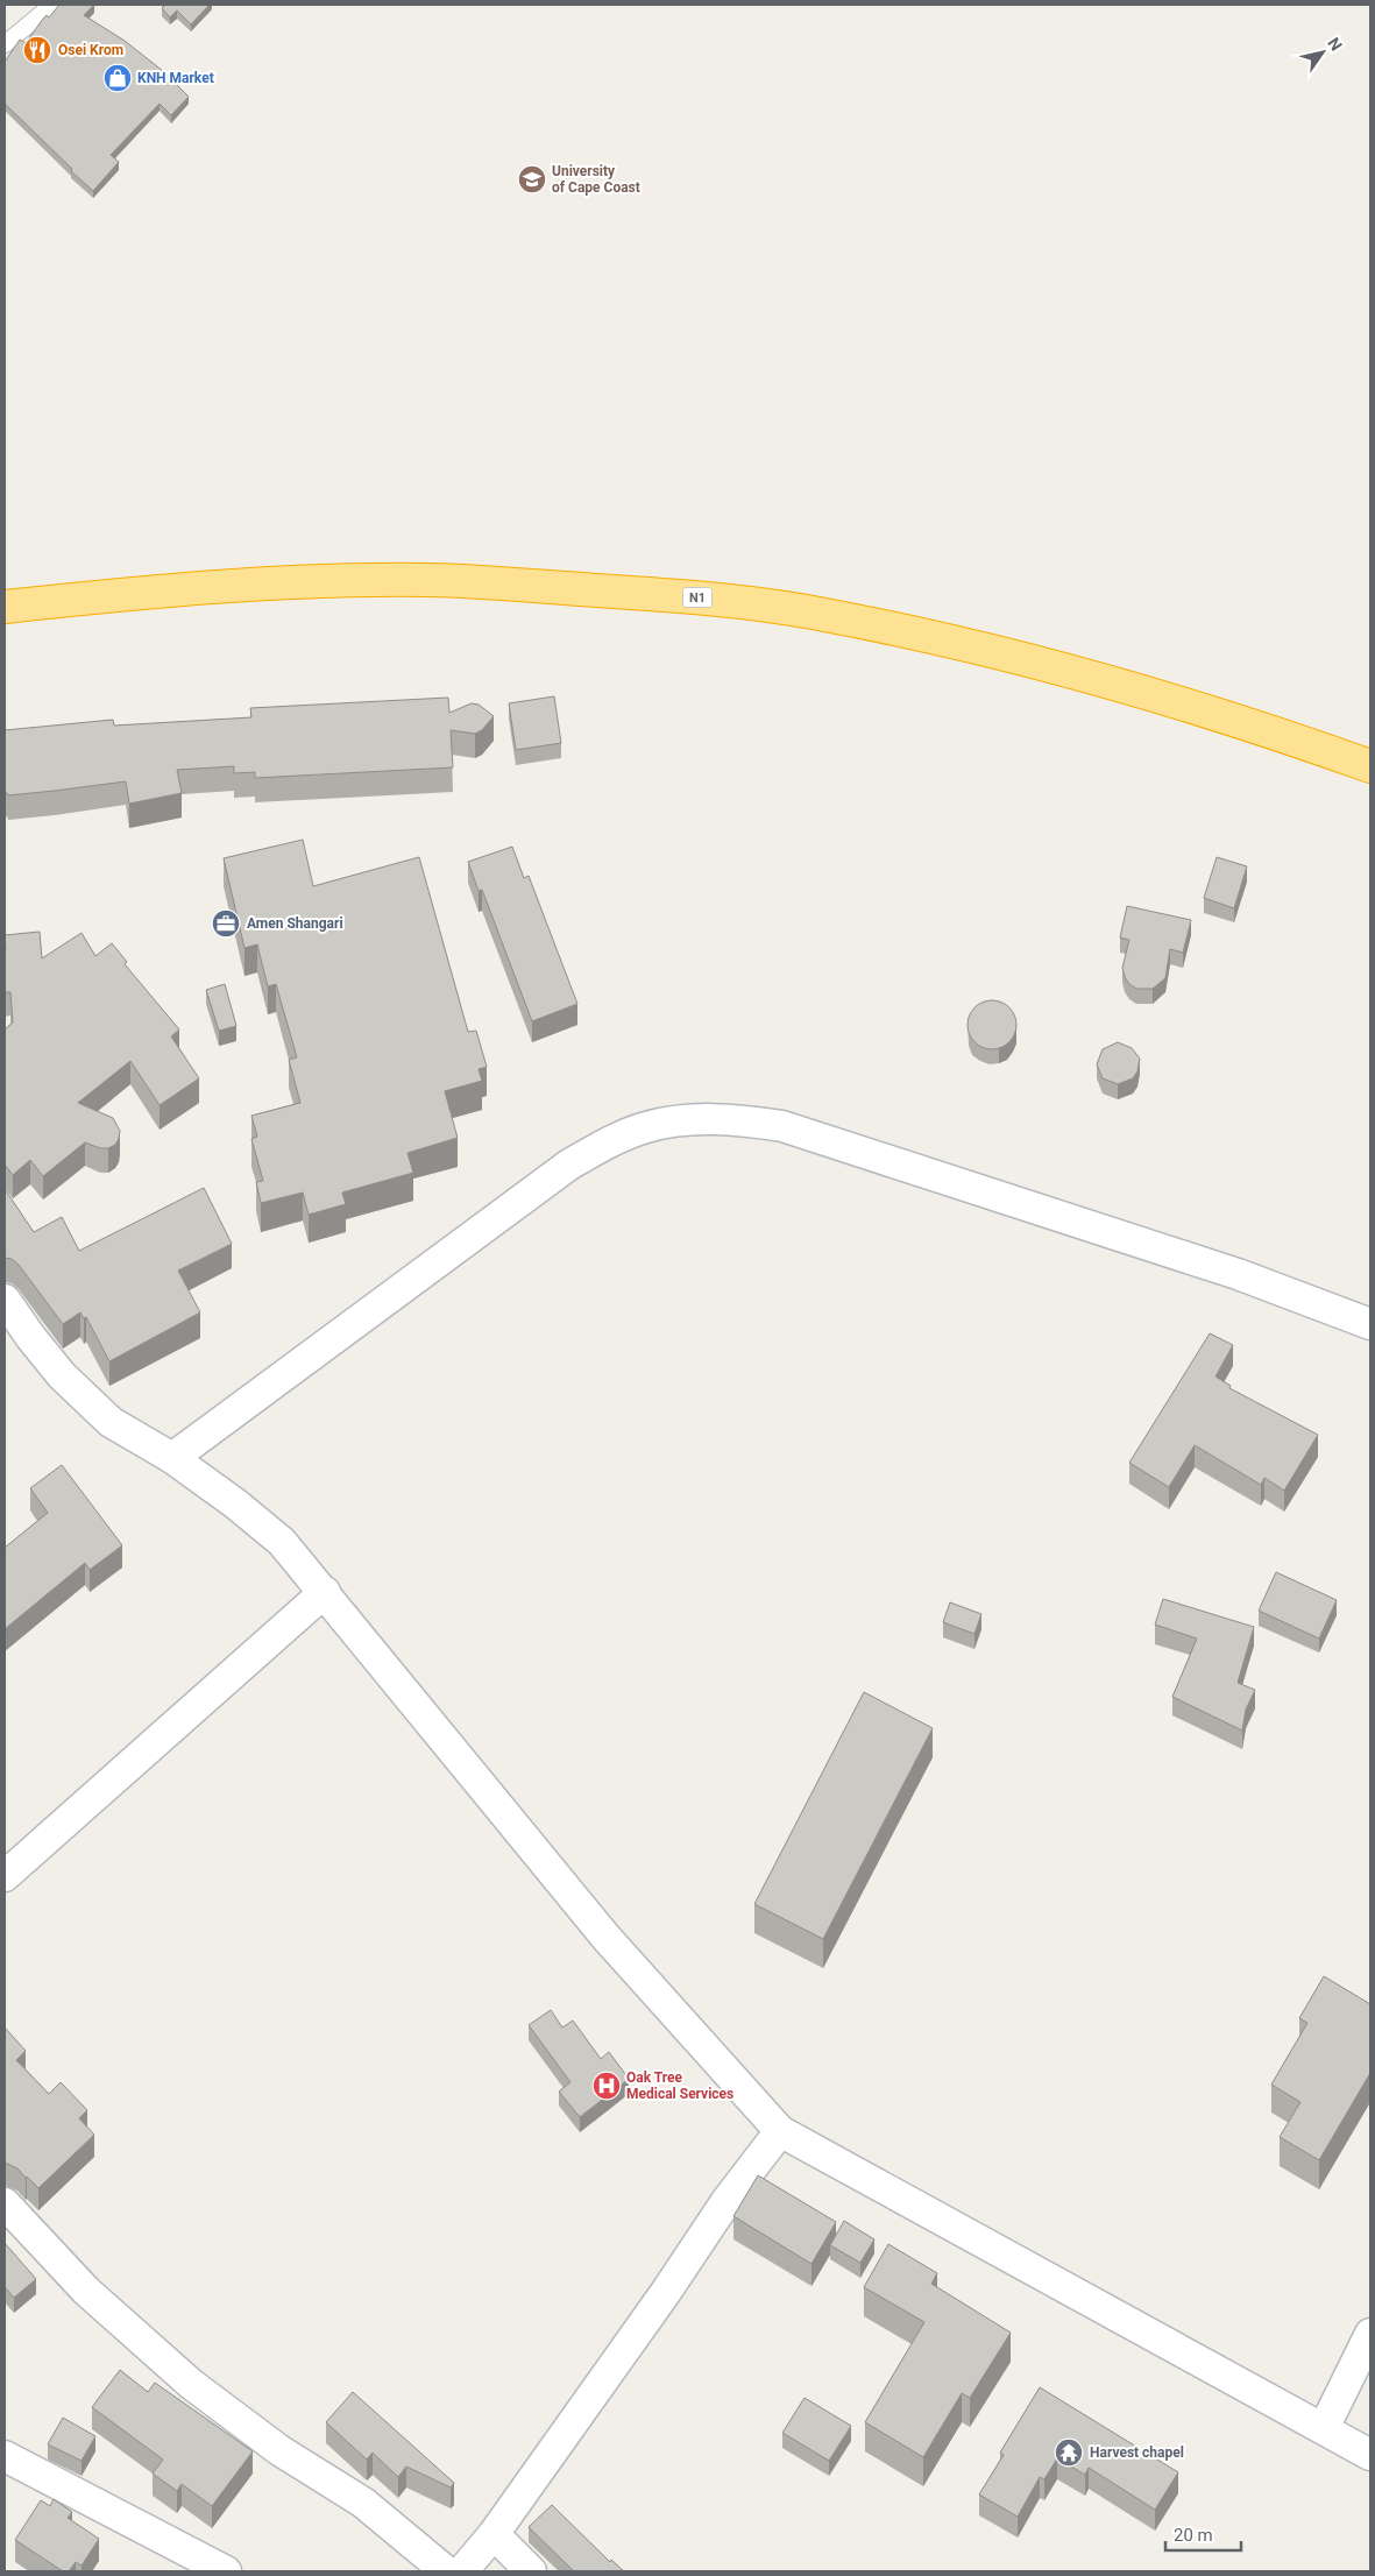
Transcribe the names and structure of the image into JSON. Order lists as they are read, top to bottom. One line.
{"streets":{"highway":["N1"]},"places":{"restaurant":["Osei Krom"],"shop":["KNH Market"],"school or university":["University of Cape Coast"],"office":["Amen Shangari"],"hospital":["Oak Tree Medical Services"],"temple":["Harvest chapel"]},"scale_bar":"20 m","north":"top right"}
